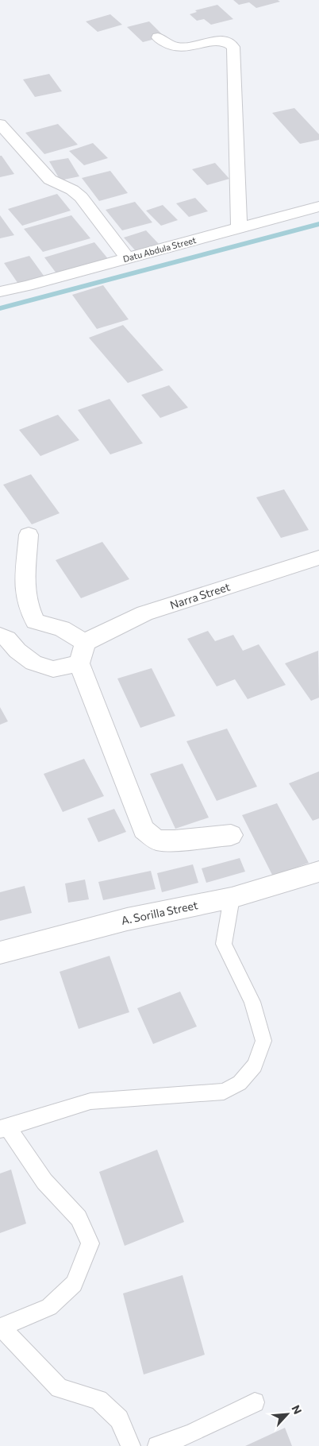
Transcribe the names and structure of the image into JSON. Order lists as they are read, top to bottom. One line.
{"streets":{"street":["Datu Abdula Street","Narra Street","A. Sorilla Street"]},"north":"top right"}
